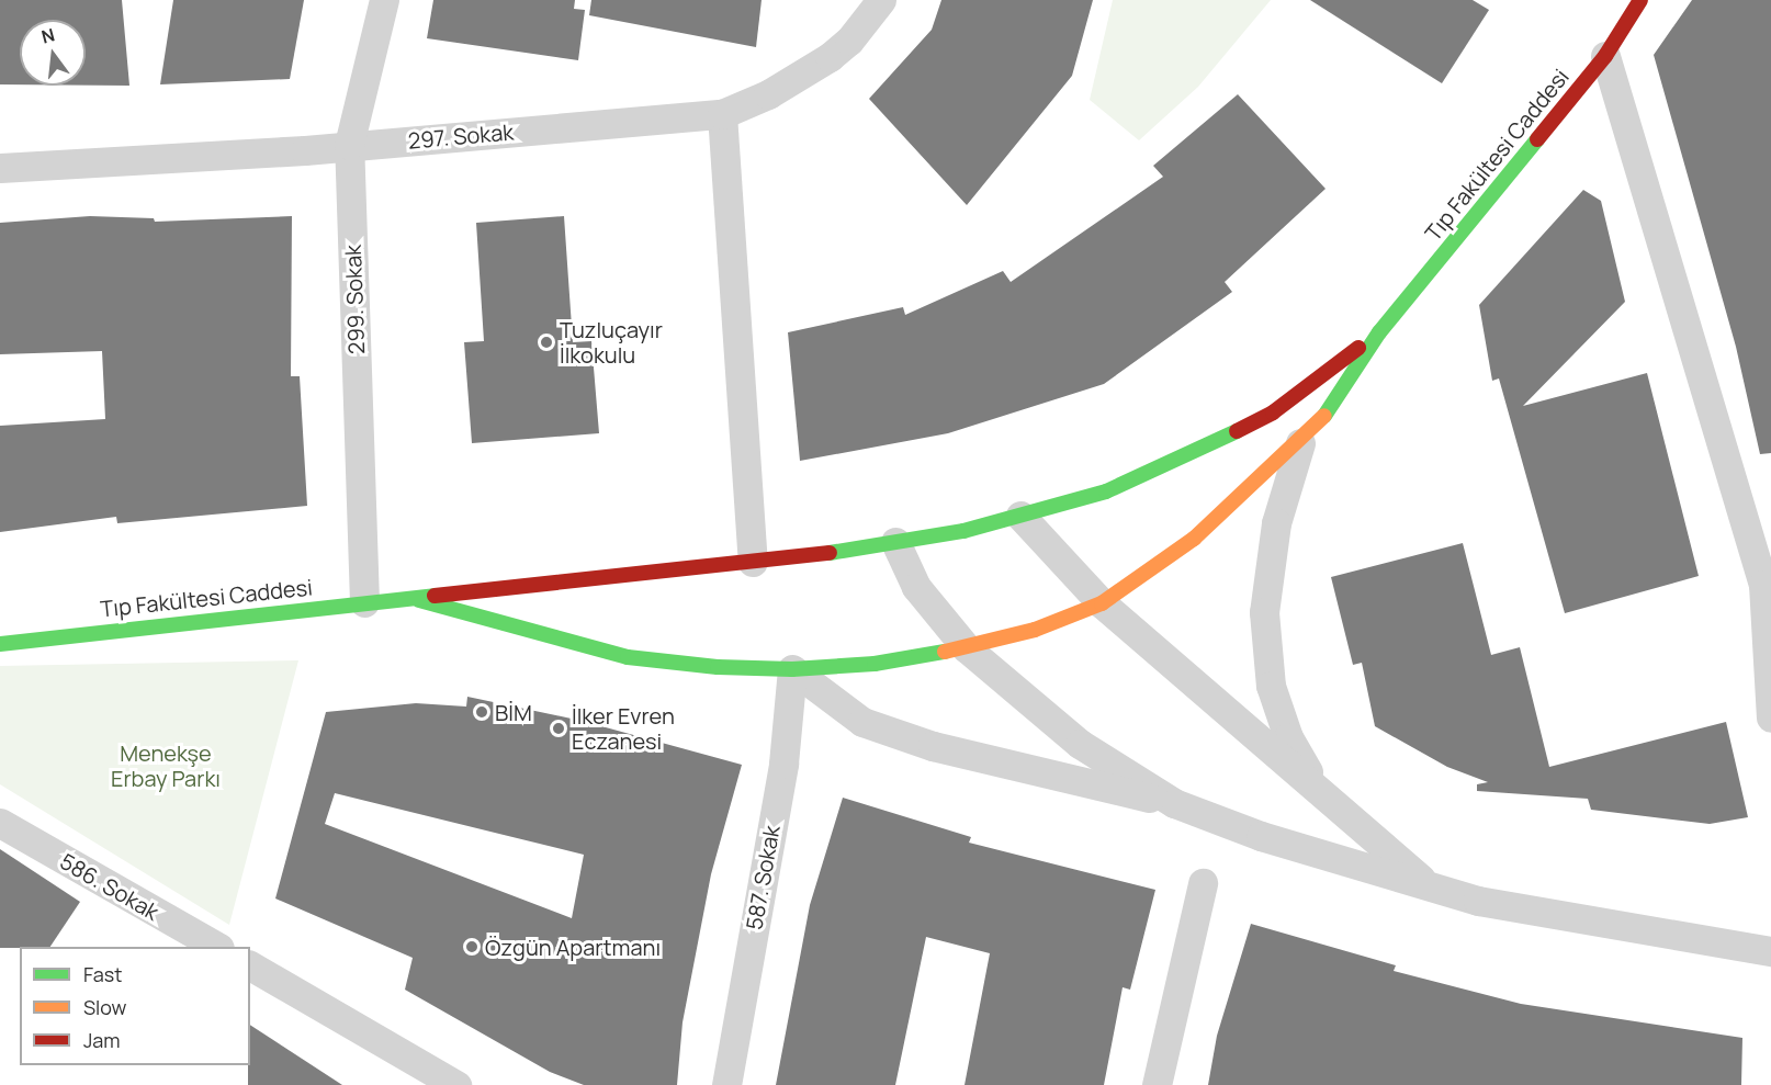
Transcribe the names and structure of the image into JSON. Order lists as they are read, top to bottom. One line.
{"streets":{"main road":["Tıp Fakültesi Caddesi"],"street":["297. Sokak","299. Sokak","587. Sokak","586. Sokak"]},"crossings":[["297. Sokak","299. Sokak"],["Tıp Fakültesi Caddesi","299. Sokak"]],"parks":["Menekşe Erbay Parkı"],"places":["Tuzluçayır İlkokulu","BİM","İlker Evren Eczanesi","Özgün Apartmanı"],"legend":["Fast","Slow","Jam"],"north":"top"}
